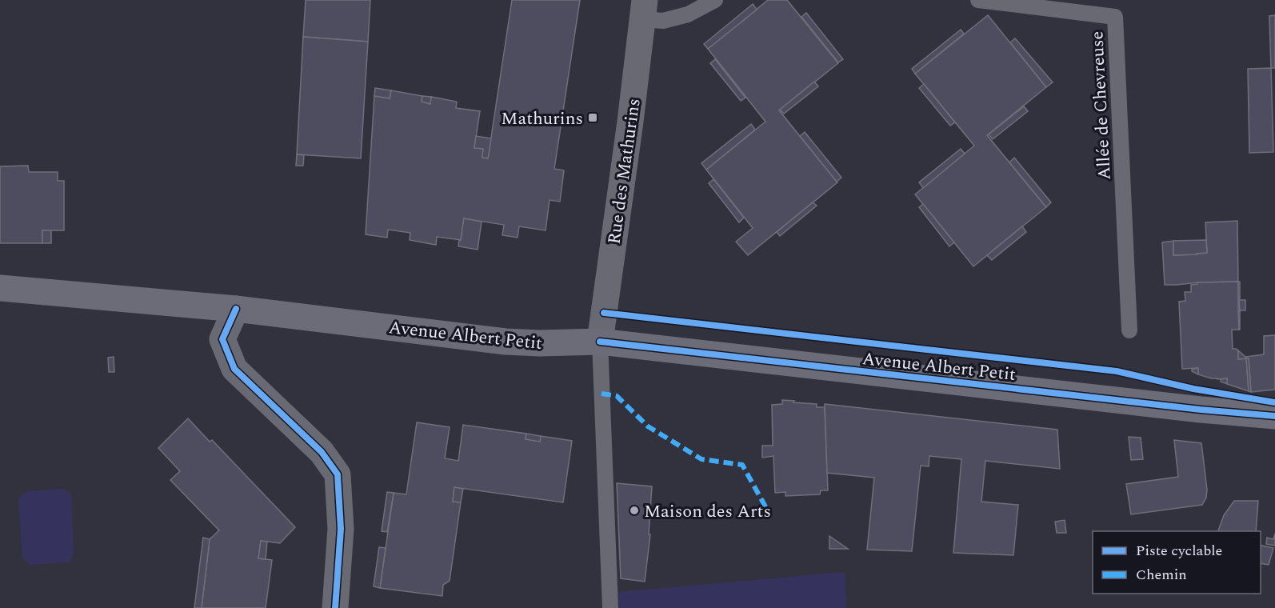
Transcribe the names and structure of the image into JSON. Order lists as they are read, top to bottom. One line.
{"streets":{"main road":["Avenue Albert Petit"],"street":["Rue des Mathurins"],"lane":["Allée de Chevreuse"]},"crossings":[["Rue des Mathurins","Avenue Albert Petit"]],"places":{"transit":["Mathurins"],"other":["Maison des Arts"]},"legend":["Piste cyclable","Chemin"]}
